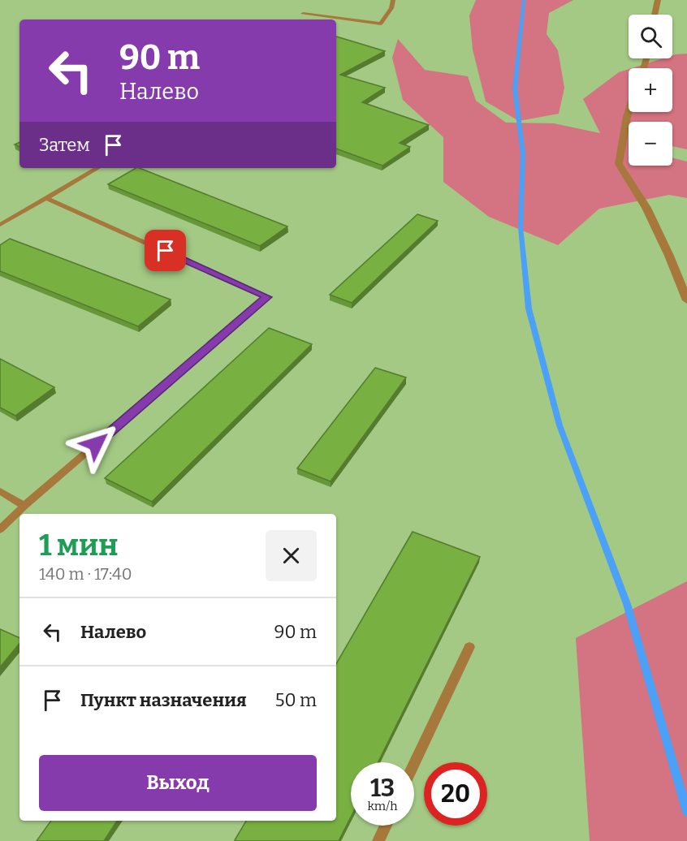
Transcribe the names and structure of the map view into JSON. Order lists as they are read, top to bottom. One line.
{"page":{"map_buttons":["+","−"],"turn":["90 m","Налево"],"then":"Затем","heading":["1 мин","140 m · 17:40"],"list":[{"name":"Налево","value":"90 m"},{"name":"Пункт назначения","value":"50 m"}],"buttons":"Выход","speed":"13 km/h","limit":"20"}}
